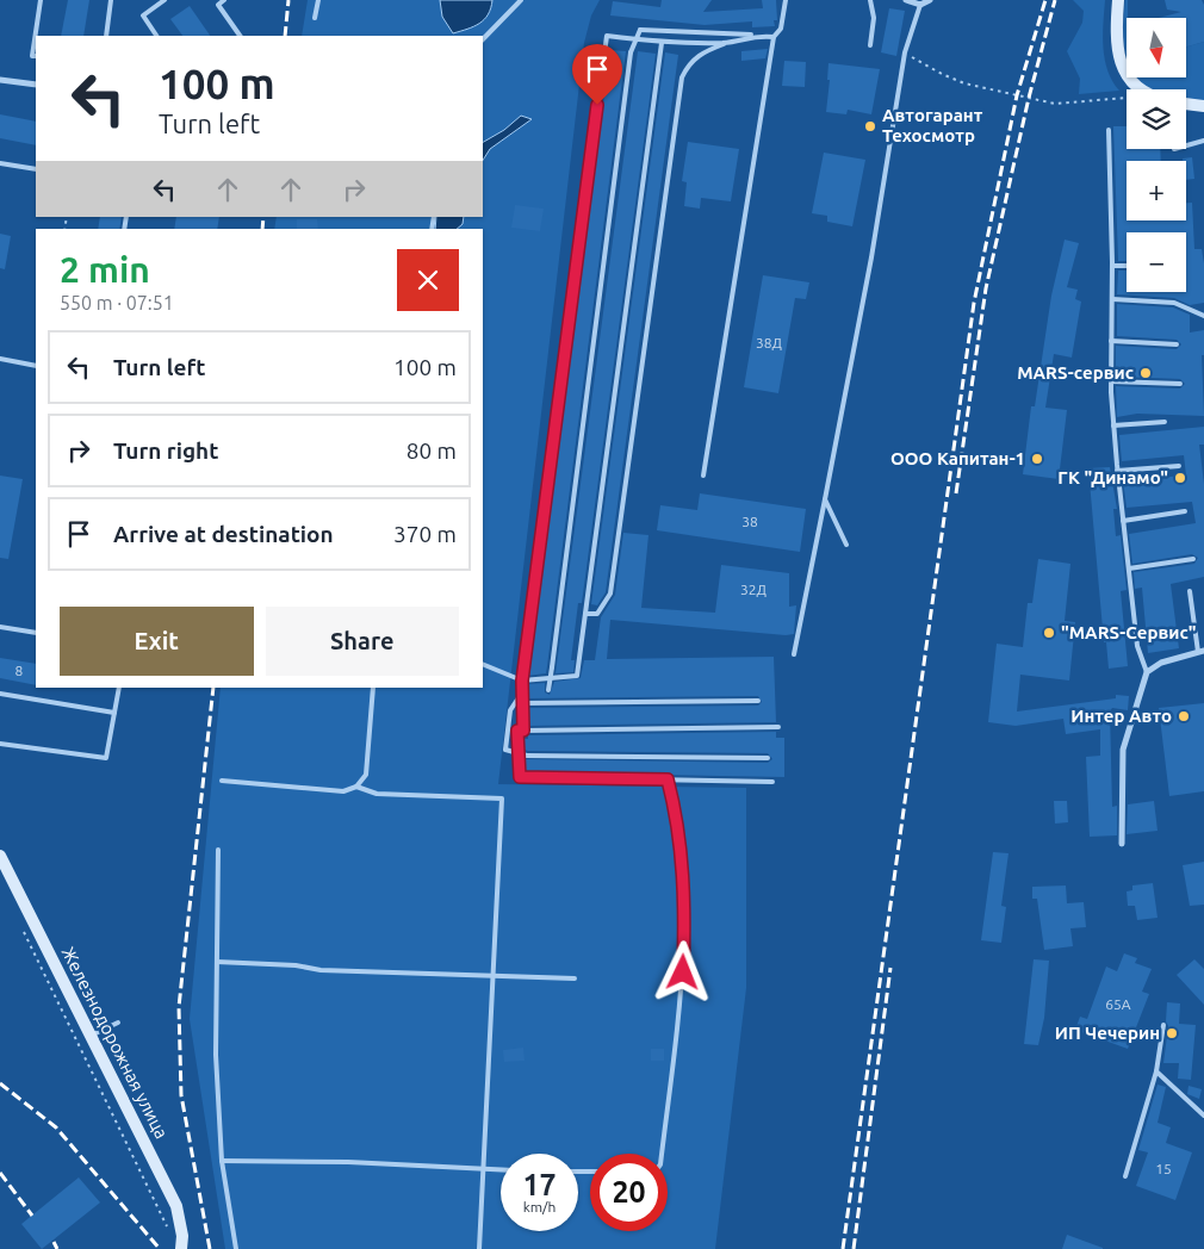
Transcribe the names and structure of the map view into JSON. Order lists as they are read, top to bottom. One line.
{"streets":{"street":["Железнодорожная улица"]},"places":["Автогарант Техосмотр","MARS-сервис","ООО Капитан-1","ГК \"Динамо\"","\"MARS-Сервис\"","Интер Авто","ИП Чечерин"],"house_numbers":["38Д","38","32Д","8","65А","15"],"north":"bottom","page":{"map_buttons":["+","−"],"turn":["100 m","Turn left"],"heading":["2 min","550 m · 07:51"],"list":[{"name":"Turn left","value":"100 m"},{"name":"Turn right","value":"80 m"},{"name":"Arrive at destination","value":"370 m"}],"buttons":["Exit","Share"],"speed":"17 km/h","limit":"20"}}
